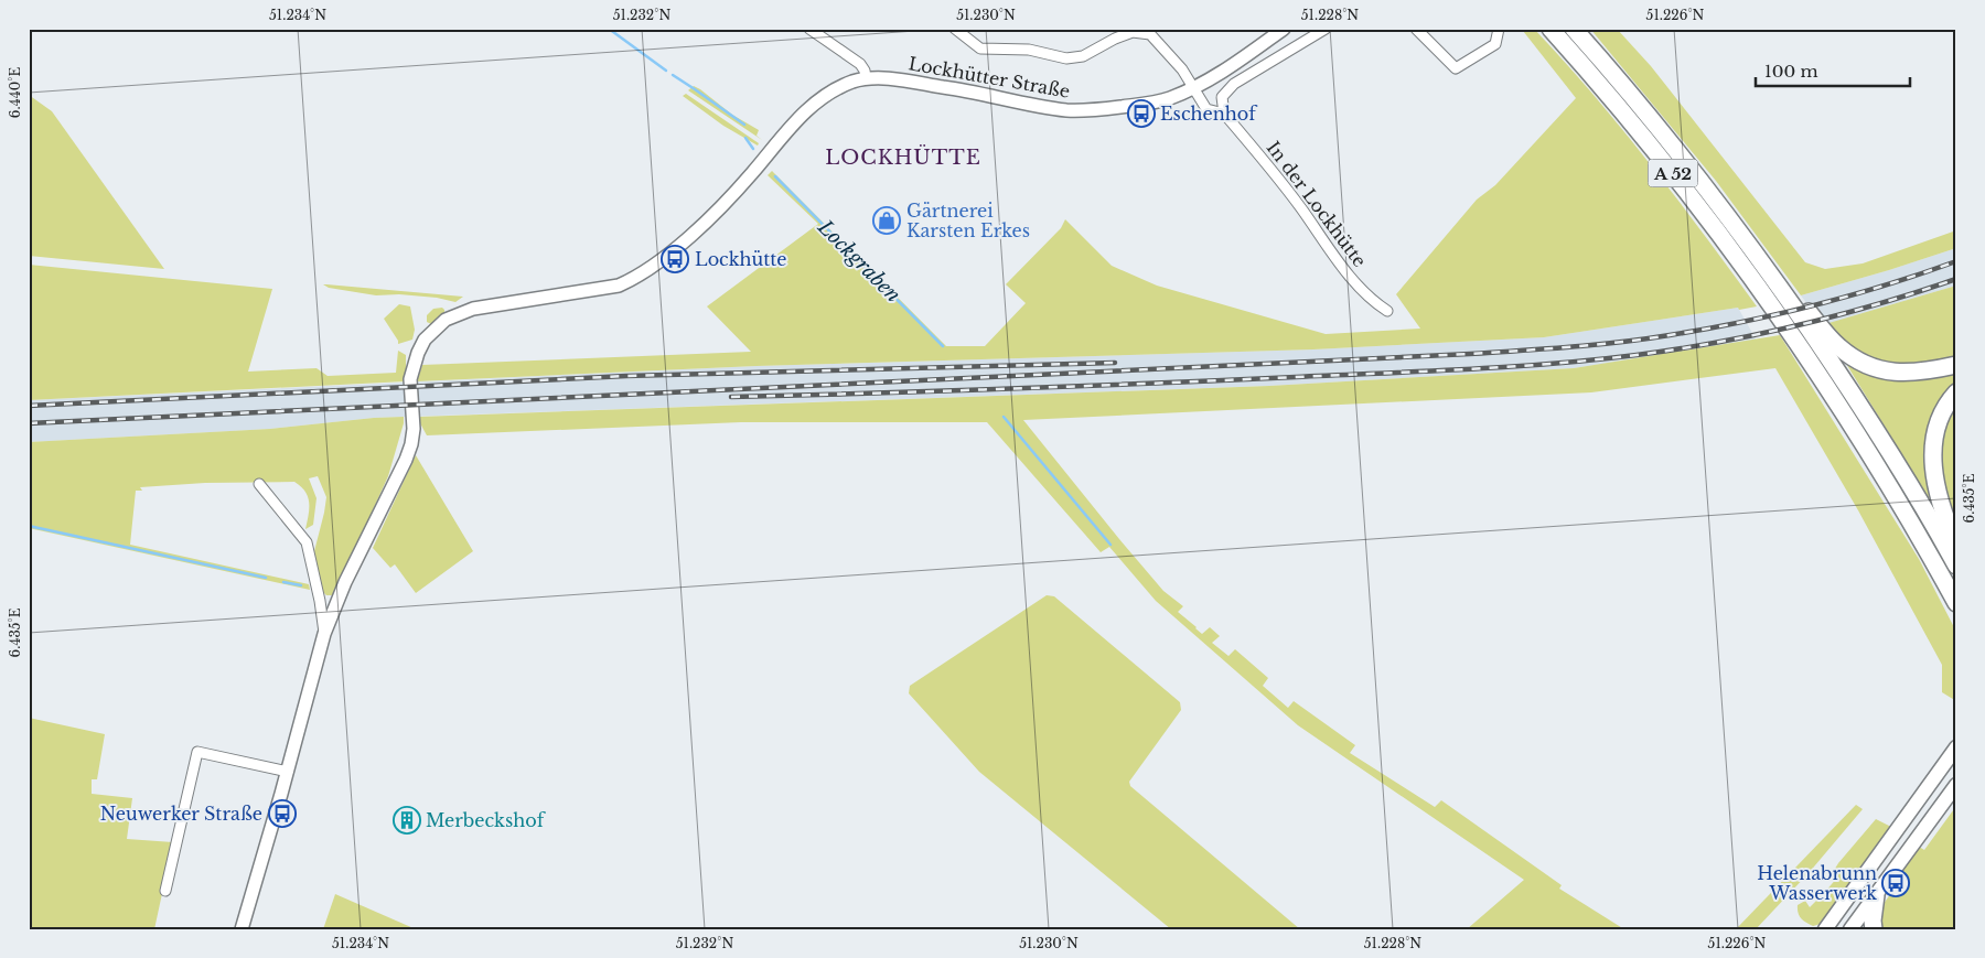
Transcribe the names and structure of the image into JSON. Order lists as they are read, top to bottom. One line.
{"streets":{"highway":["A 52"],"street":["Lockhütter Straße","In der Lockhütte"]},"crossings":[["Lockhütter Straße","In der Lockhütte"]],"districts":["LOCKHÜTTE"],"water":["Lockgraben"],"places":{"bus stop":["Eschenhof","Lockhütte","Neuwerker Straße","Helenabrunn Wasserwerk"],"shop":["Gärtnerei Karsten Erkes"],"building":["Merbeckshof"]},"scale_bar":"100 m","coordinates":["51.234°N","51.232°N","51.230°N","51.228°N","51.226°N","6.440°E","6.435°E"]}
